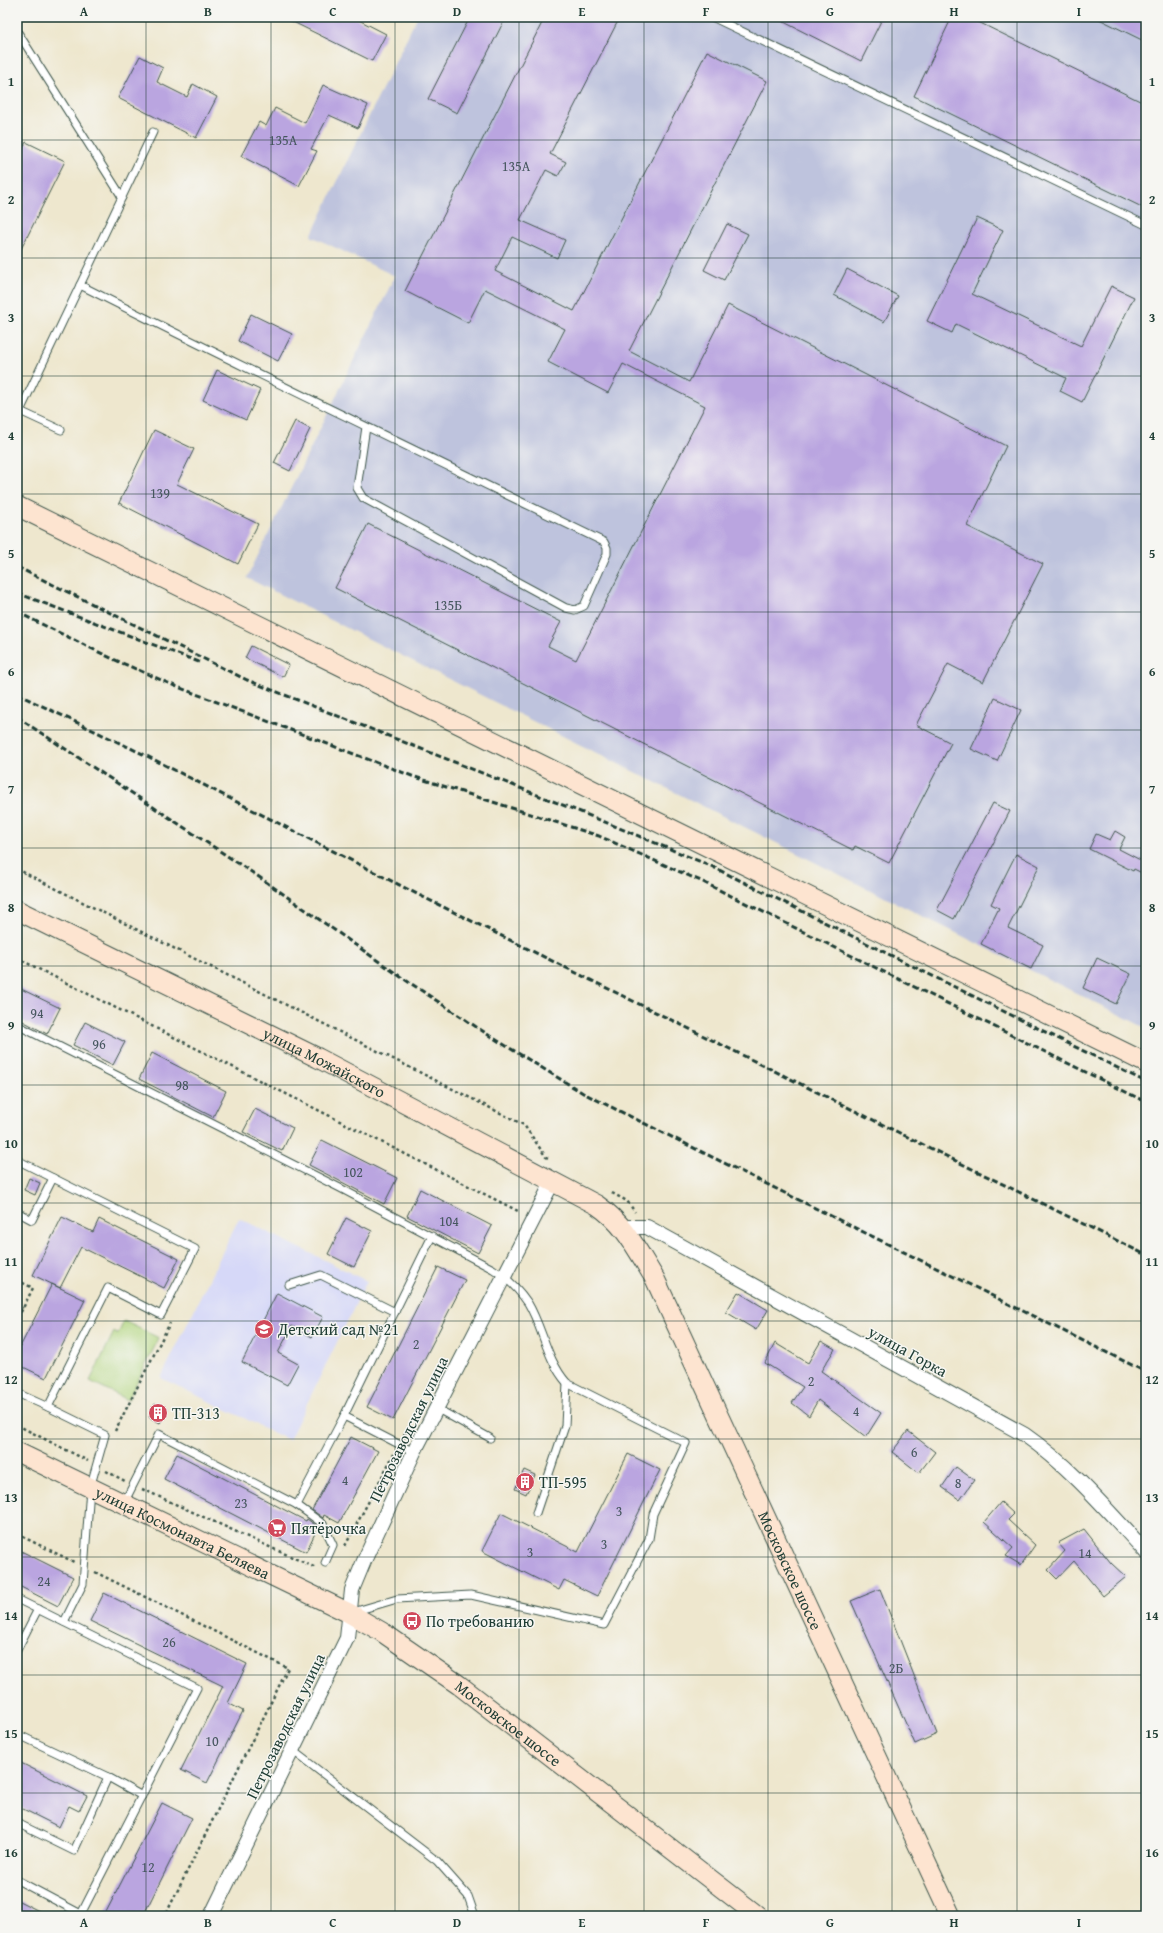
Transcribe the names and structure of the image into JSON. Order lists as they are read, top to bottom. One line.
{"streets":{"street":["улица Можайского","улица Горка","Петрозаводская улица","улица Космонавта Беляева","Московское шоссе"]},"crossings":[["улица Можайского","улица Горка"],["улица Можайского","Петрозаводская улица"],["улица Можайского","Московское шоссе"],["улица Горка","Московское шоссе"],["Петрозаводская улица","улица Космонавта Беляева"],["Петрозаводская улица","Московское шоссе"],["улица Космонавта Беляева","Московское шоссе"]],"places":{"school or university":["Детский сад №21"],"building":["ТП-313","ТП-595"],"supermarket":["Пятёрочка"],"bus stop":["По требованию"]},"house_numbers":["135А","135А","139","135Б","94","96","98","102","104","2","2","4","6","4","8","23","3","3","3","14","24","26","2Б","10","12"],"grid":{"columns":["A","B","C","D","E","F","G","H","I"],"rows":["1","2","3","4","5","6","7","8","9","10","11","12","13","14","15","16"]}}
